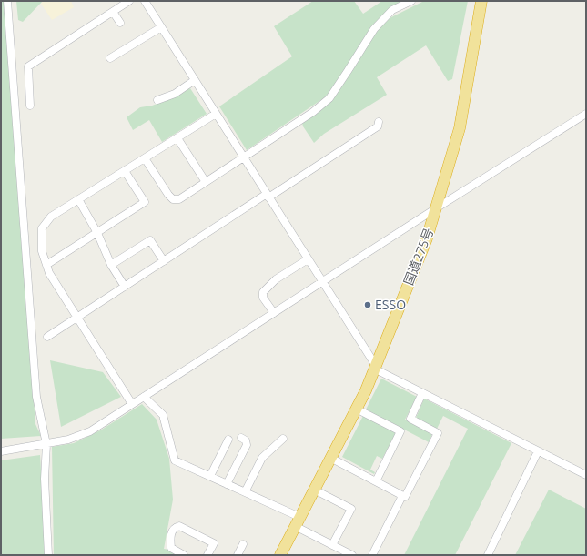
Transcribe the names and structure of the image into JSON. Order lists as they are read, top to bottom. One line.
{"streets":{"highway":["国道275号"]},"places":["ESSO"]}
